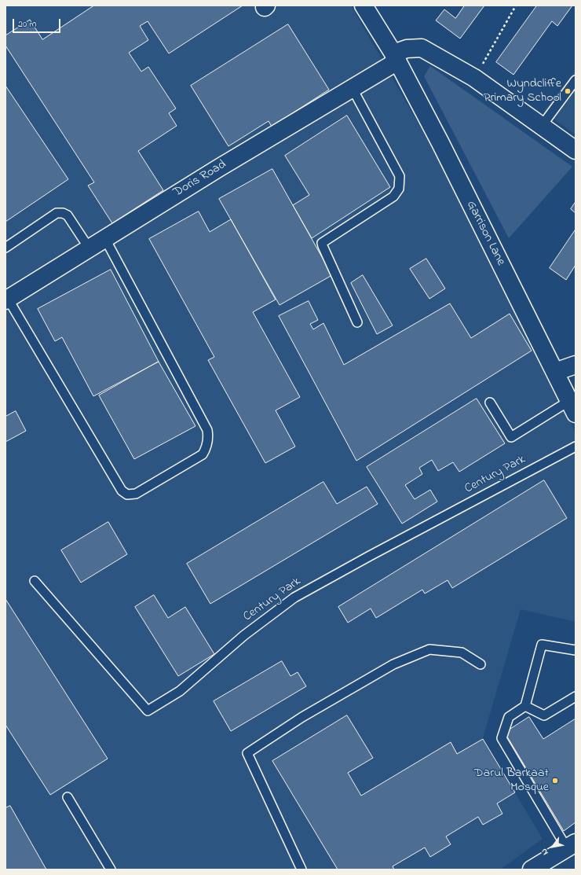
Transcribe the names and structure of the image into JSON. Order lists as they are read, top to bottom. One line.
{"streets":{"street":["Doris Road","Garrison Lane"],"lane":["Century Park"]},"crossings":[["Doris Road","Garrison Lane"]],"places":["Wyndcliffe Primary School","Darul Barkaat Mosque"],"scale_bar":"20 m","north":"bottom left"}
